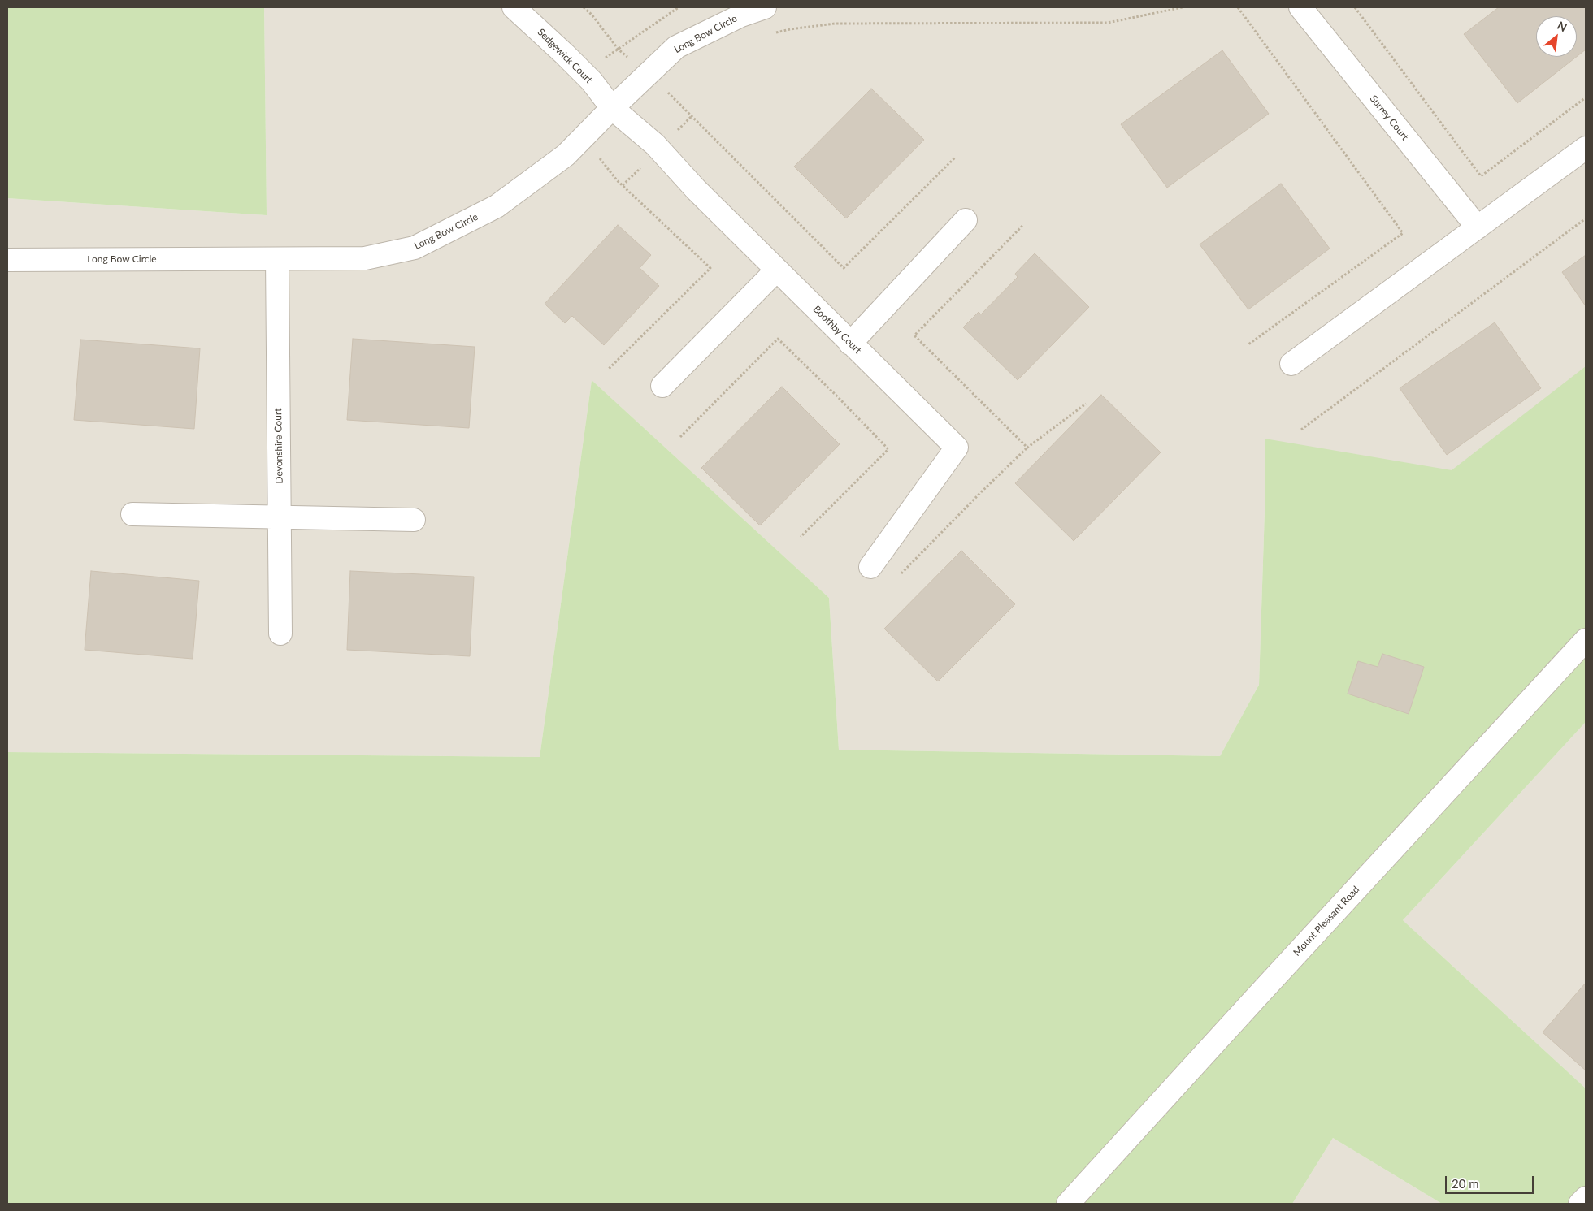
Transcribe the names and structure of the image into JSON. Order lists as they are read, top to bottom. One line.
{"streets":{"street":["Long Bow Circle","Sedgewick Court","Surrey Court","Boothby Court","Devonshire Court","Mount Pleasant Road"]},"crossings":[["Long Bow Circle","Sedgewick Court"],["Long Bow Circle","Boothby Court"],["Long Bow Circle","Devonshire Court"],["Sedgewick Court","Boothby Court"]],"scale_bar":"20 m","north":"top right"}
